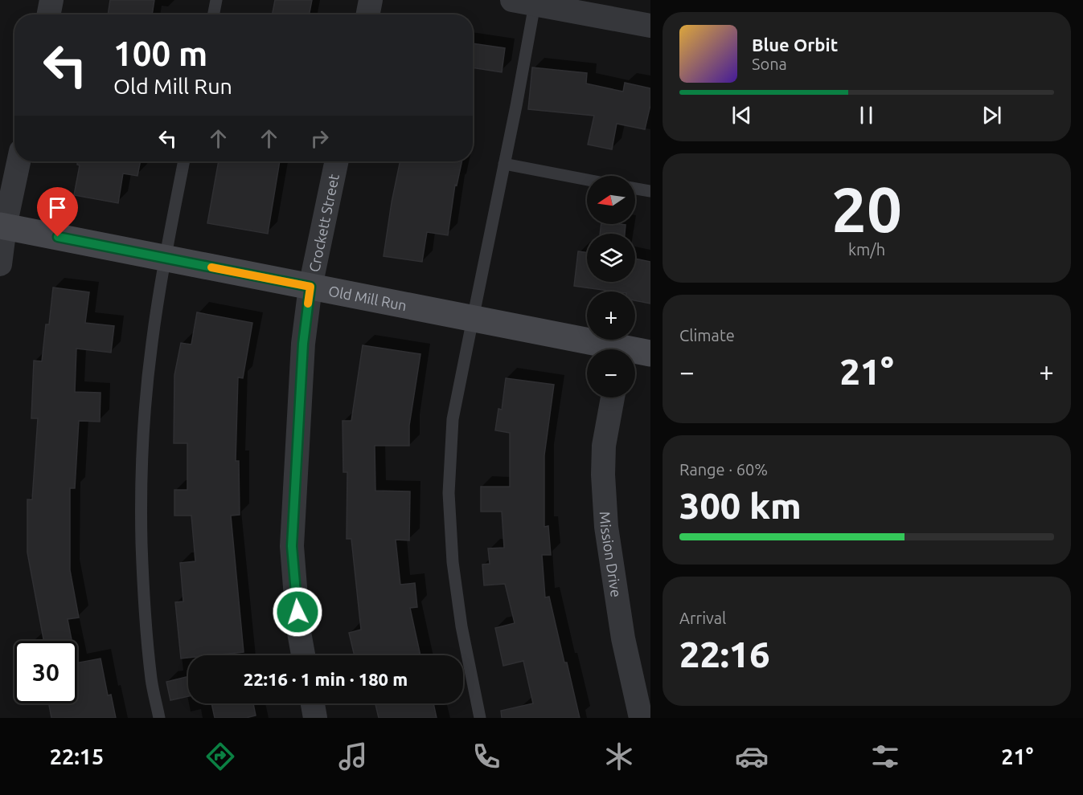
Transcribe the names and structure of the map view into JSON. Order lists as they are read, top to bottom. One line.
{"streets":{"street":["Crockett Street","Old Mill Run","Mission Drive"]},"crossings":[["Crockett Street","Old Mill Run"]],"north":"left","page":{"turn":["100 m","Old Mill Run"],"song":["Blue Orbit","Sona"],"tile":[["20","km/h"],"Climate",["Range · 60%","300 km"],["Arrival","22:16"]],"map_buttons":["+","−"],"heat":["−","21°","+"],"limit":"30","trip":"22:16 · 1 min · 180 m","tabs":["22:15","21°"]}}
